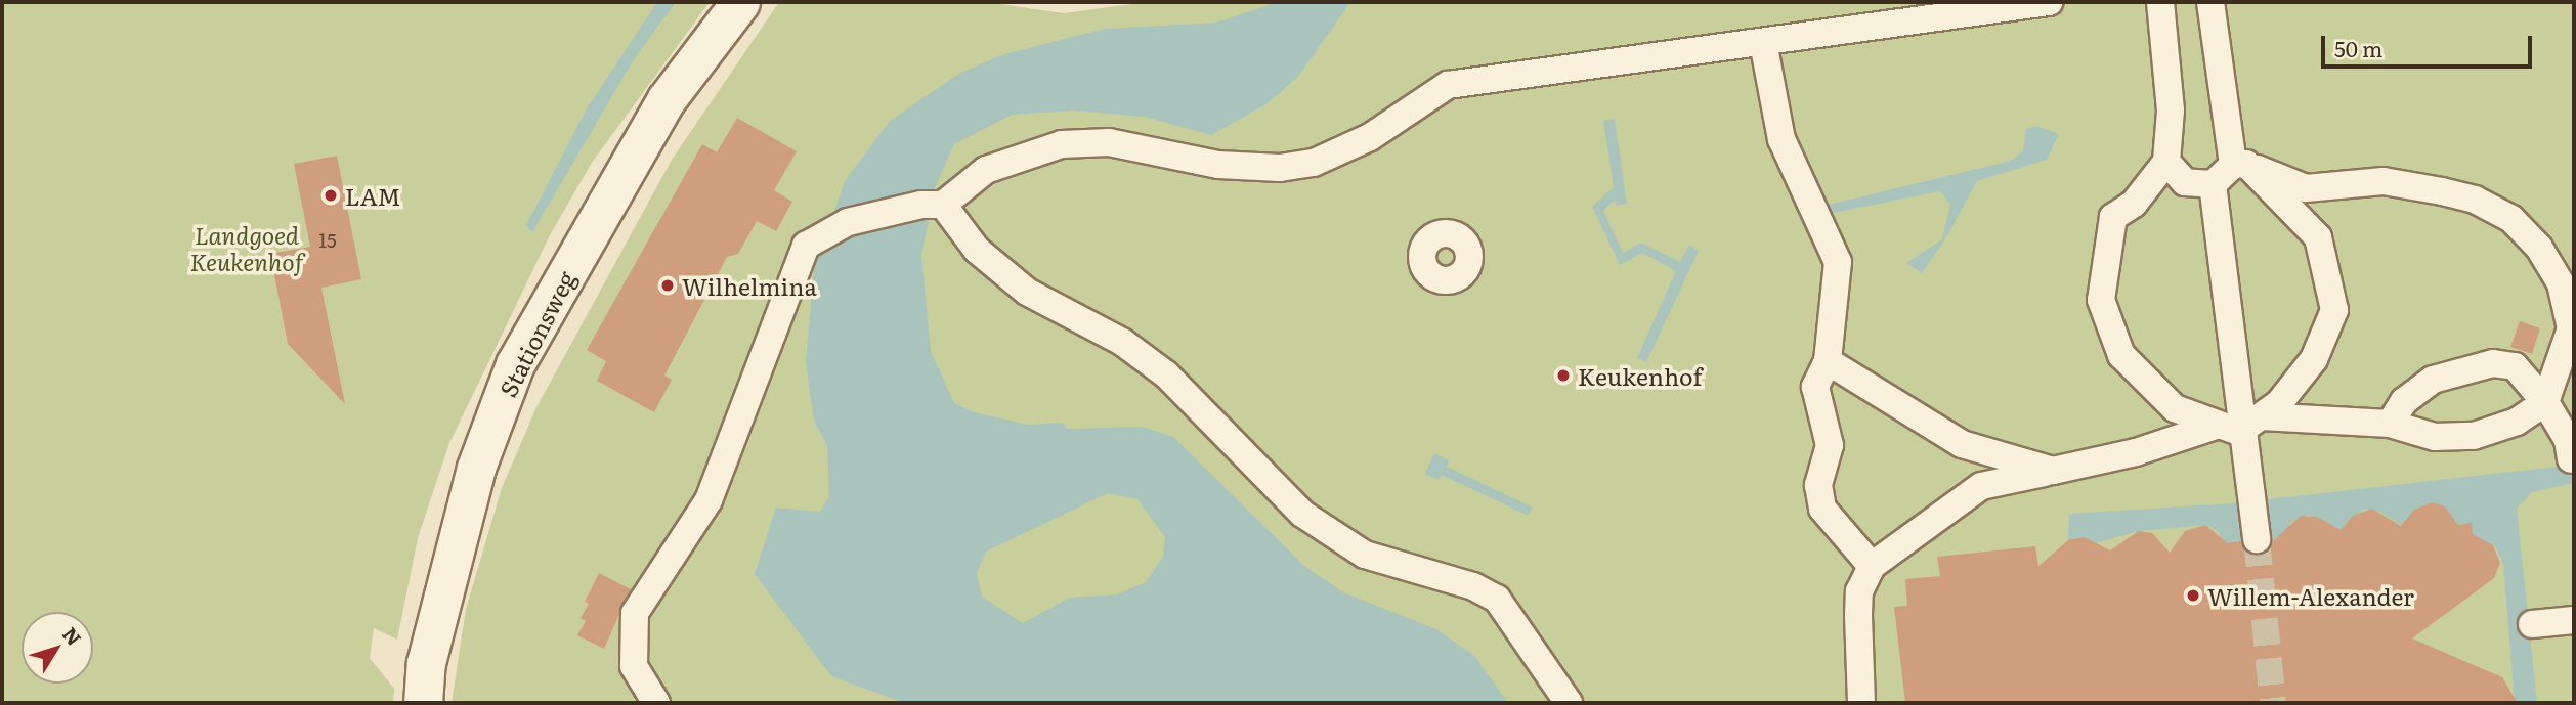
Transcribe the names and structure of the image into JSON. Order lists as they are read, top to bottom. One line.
{"streets":{"main road":["Stationsweg"]},"parks":["Landgoed Keukenhof"],"places":["LAM","Wilhelmina","Keukenhof","Willem-Alexander"],"house_numbers":["15"],"scale_bar":"50 m","north":"top right"}
